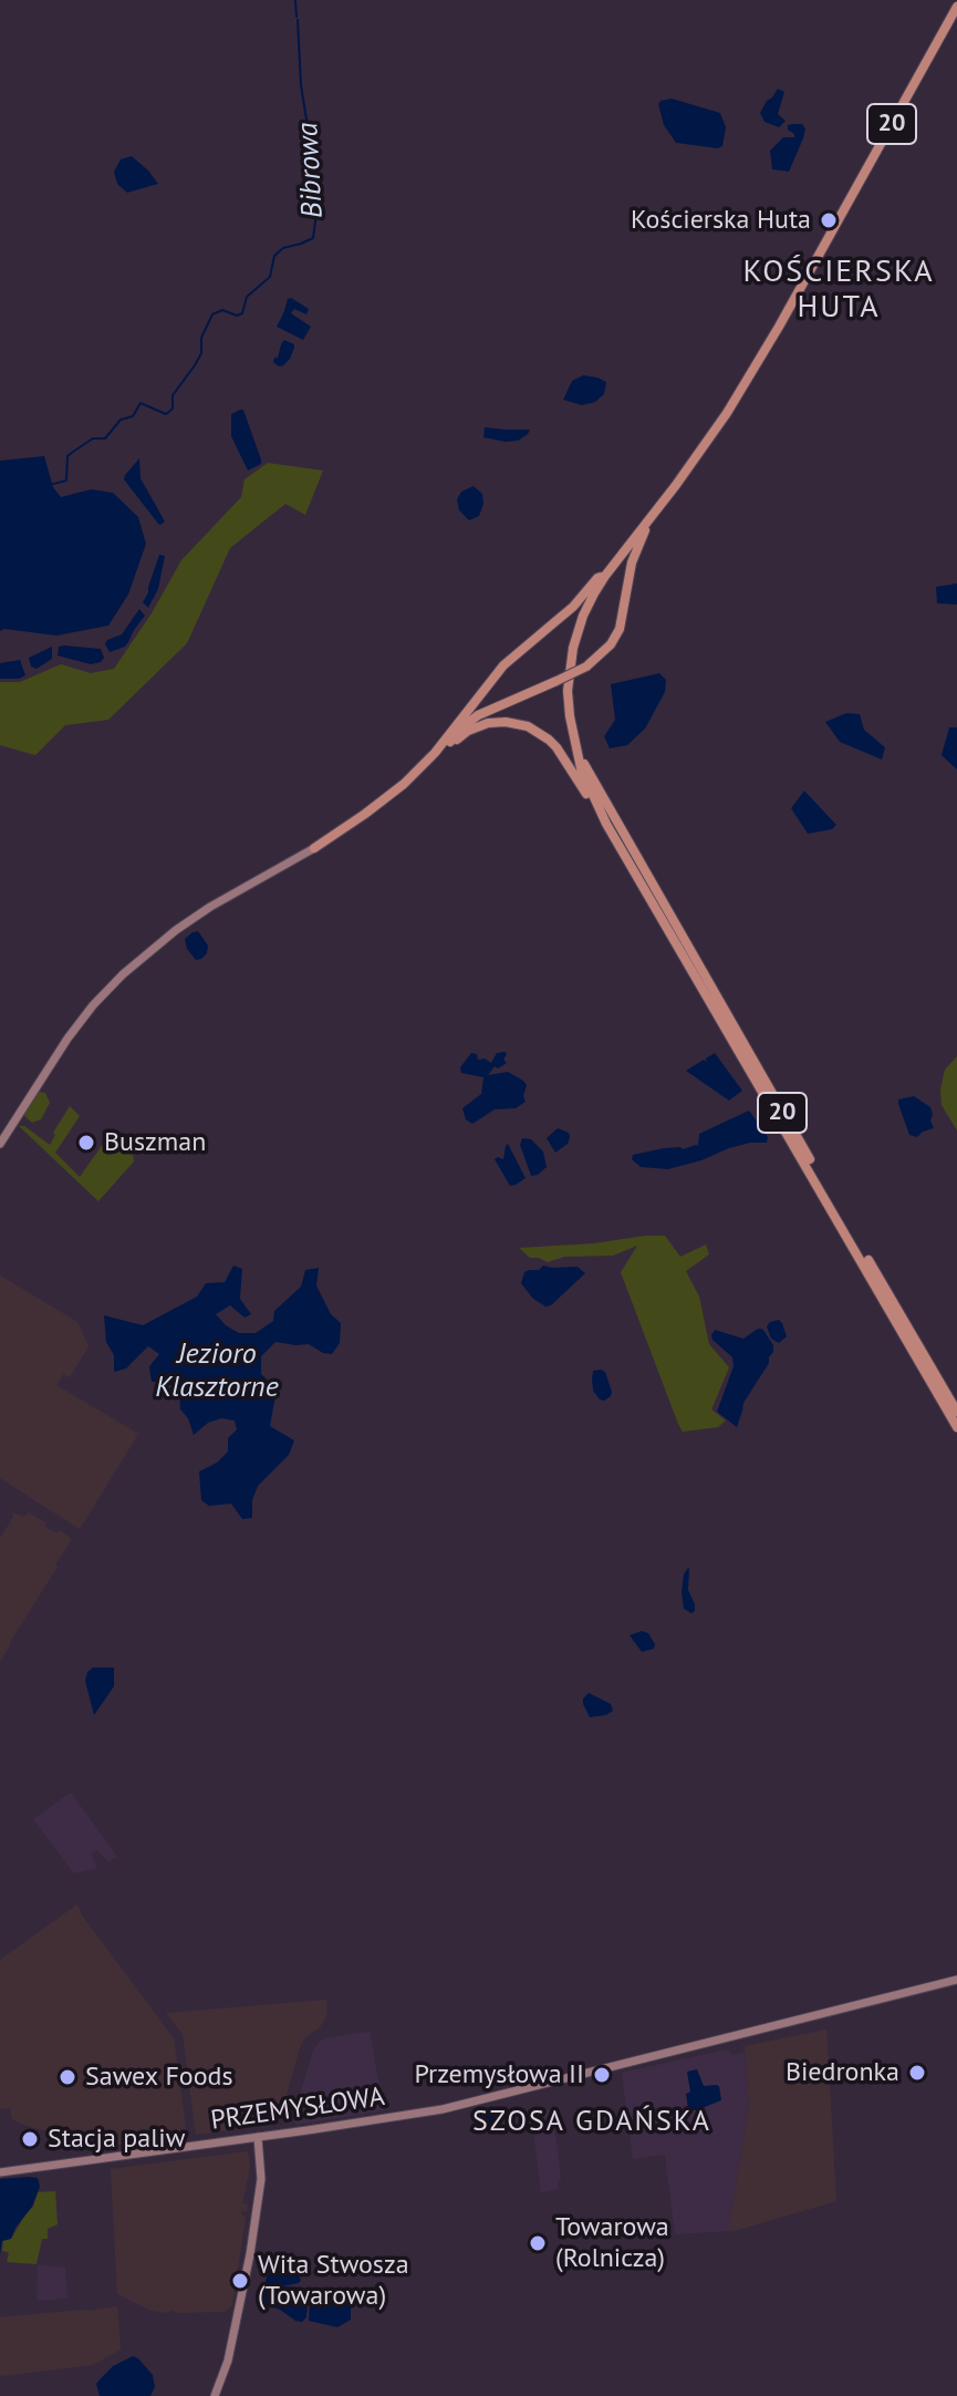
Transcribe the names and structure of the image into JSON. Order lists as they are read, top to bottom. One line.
{"streets":{"main road":["20","PRZEMYSŁOWA"]},"districts":["KOŚCIERSKA HUTA","SZOSA GDAŃSKA"],"water":["Bibrowa","Jezioro Klasztorne"],"places":["Kościerska Huta","Buszman","Biedronka","Przemysłowa II","Sawex Foods","Stacja paliw","Towarowa (Rolnicza)","Wita Stwosza (Towarowa)"]}
